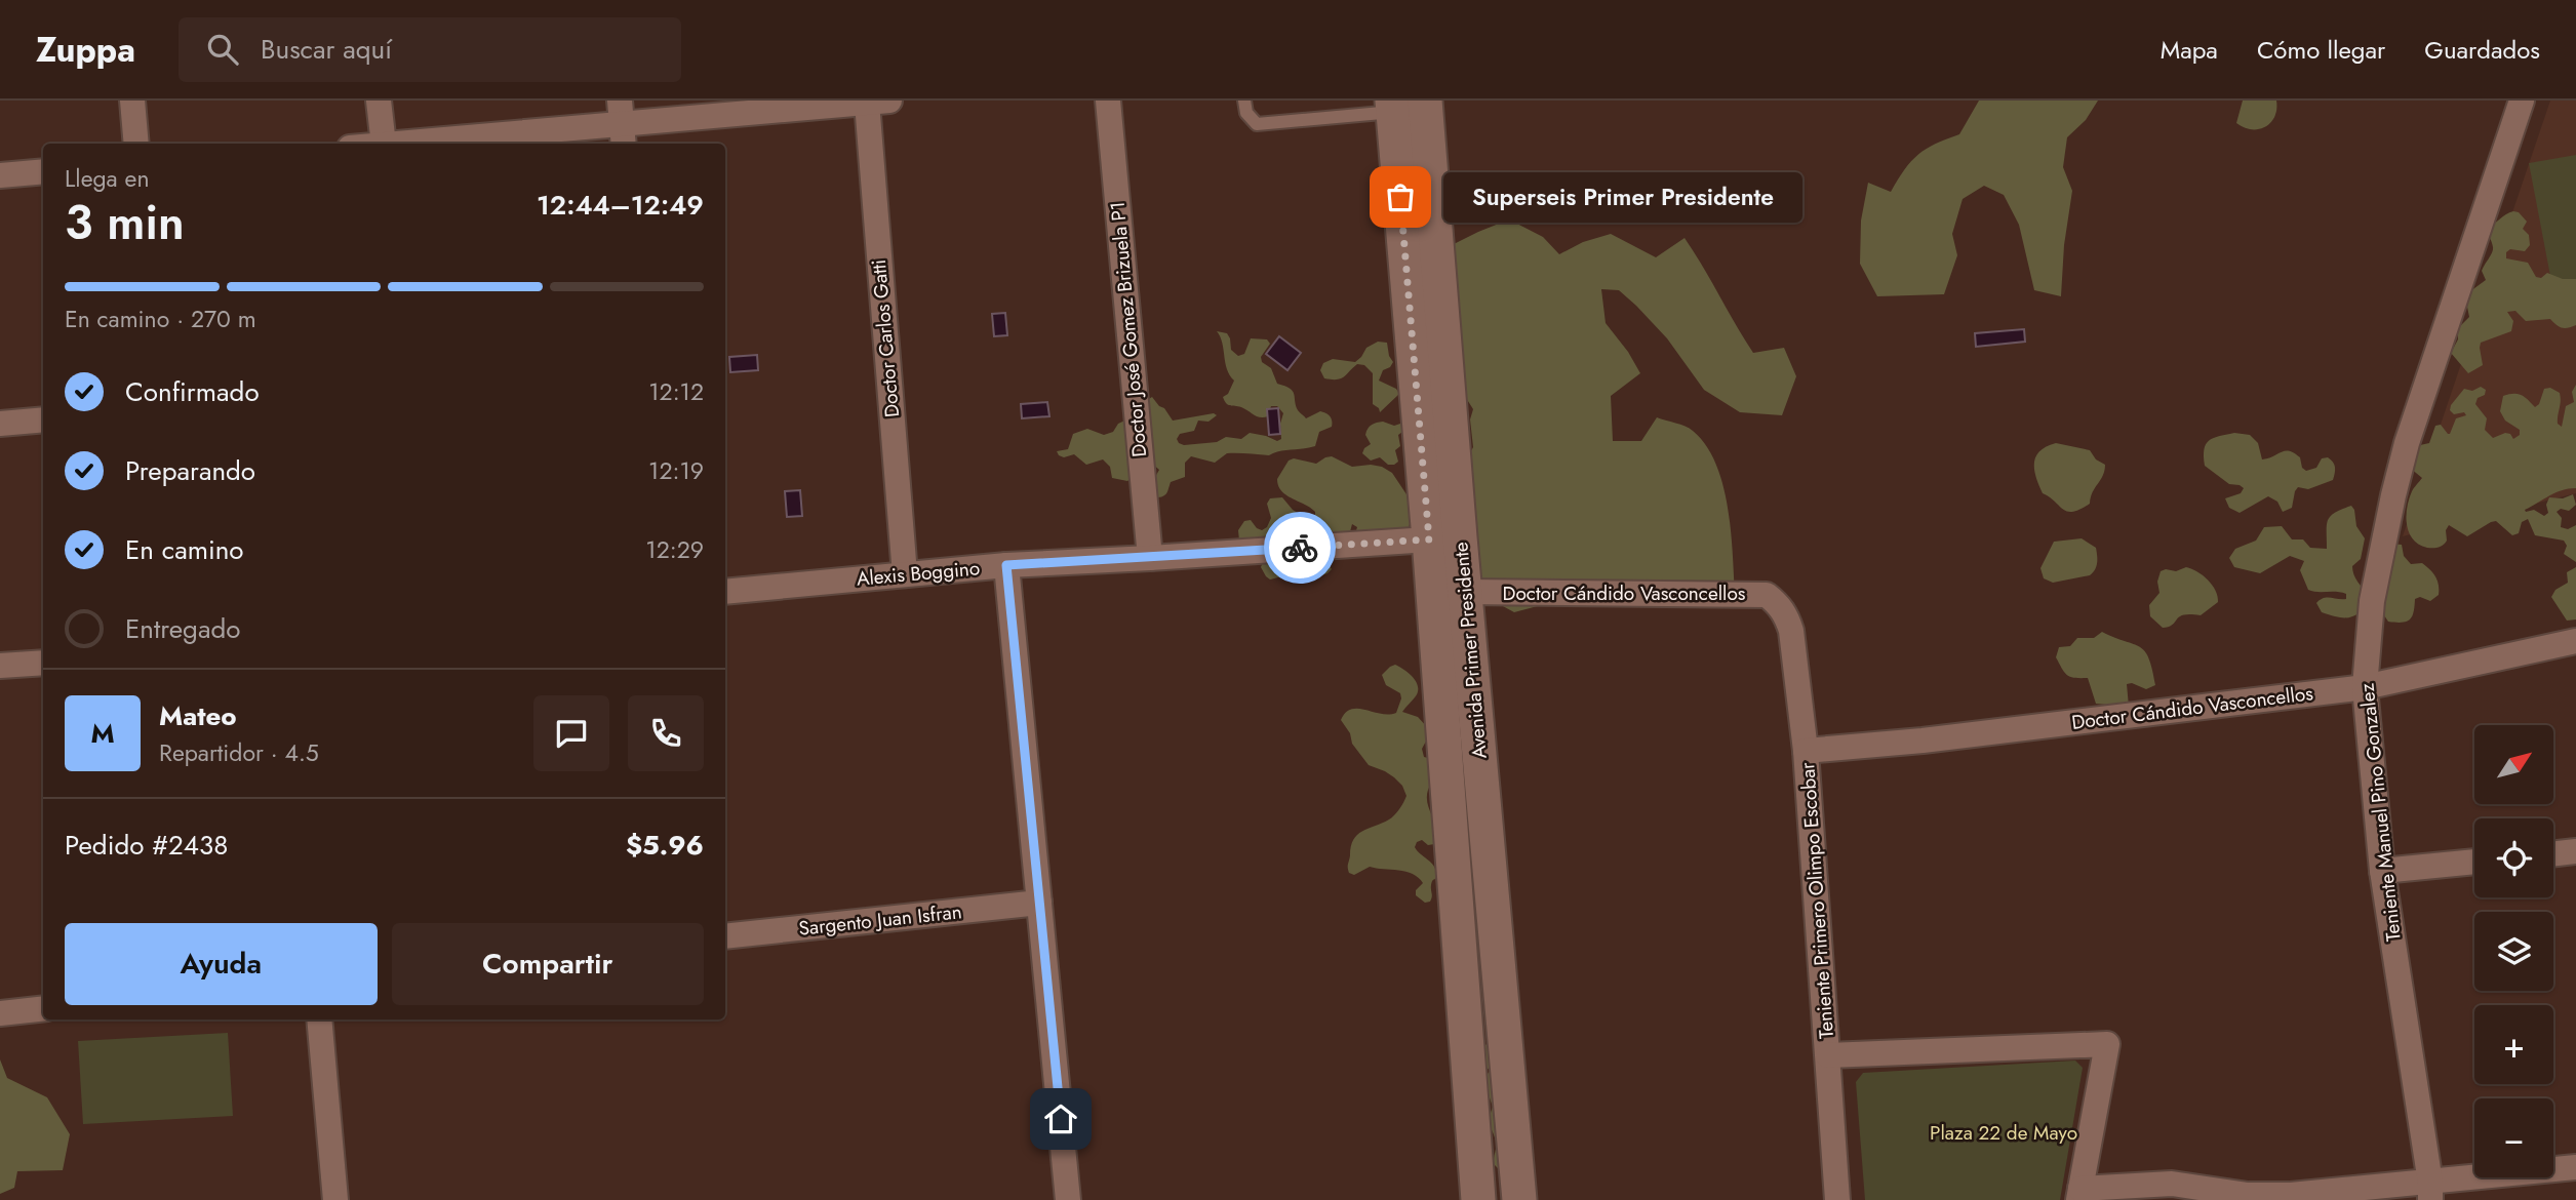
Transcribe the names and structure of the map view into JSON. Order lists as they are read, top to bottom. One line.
{"streets":{"main road":["Avenida Primer Presidente"],"street":["Doctor José Gomez Brizuela P1","Doctor Carlos Gatti","Alexis Boggino","Doctor Cándido Vasconcellos","Teniente Manuel Pino Gonzalez","Teniente Primero Olimpo Escobar","Sargento Juan Isfran"]},"crossings":[["Doctor José Gomez Brizuela P1","Alexis Boggino"],["Doctor Carlos Gatti","Alexis Boggino"],["Alexis Boggino","Avenida Primer Presidente"],["Doctor Cándido Vasconcellos","Avenida Primer Presidente"],["Doctor Cándido Vasconcellos","Teniente Manuel Pino Gonzalez"],["Doctor Cándido Vasconcellos","Teniente Primero Olimpo Escobar"]],"parks":["Plaza 22 de Mayo"],"places":["Superseis Primer Presidente"],"north":"top right","page":{"header":"Zuppa","search":"Buscar aquí","nav":["Mapa","Cómo llegar","Guardados"],"heading":["3 min","Llega en","12:44–12:49"],"panel":["Mateo","Repartidor · 4.5","Pedido #2438","$5.96"],"bubble":"Superseis Primer Presidente","bar":"En camino · 270 m","list":[["Confirmado","12:12"],["Preparando","12:19"],["En camino","12:29"],"Entregado"],"round":"M","map_buttons":["+","−"],"buttons":["Ayuda","Compartir"]}}
